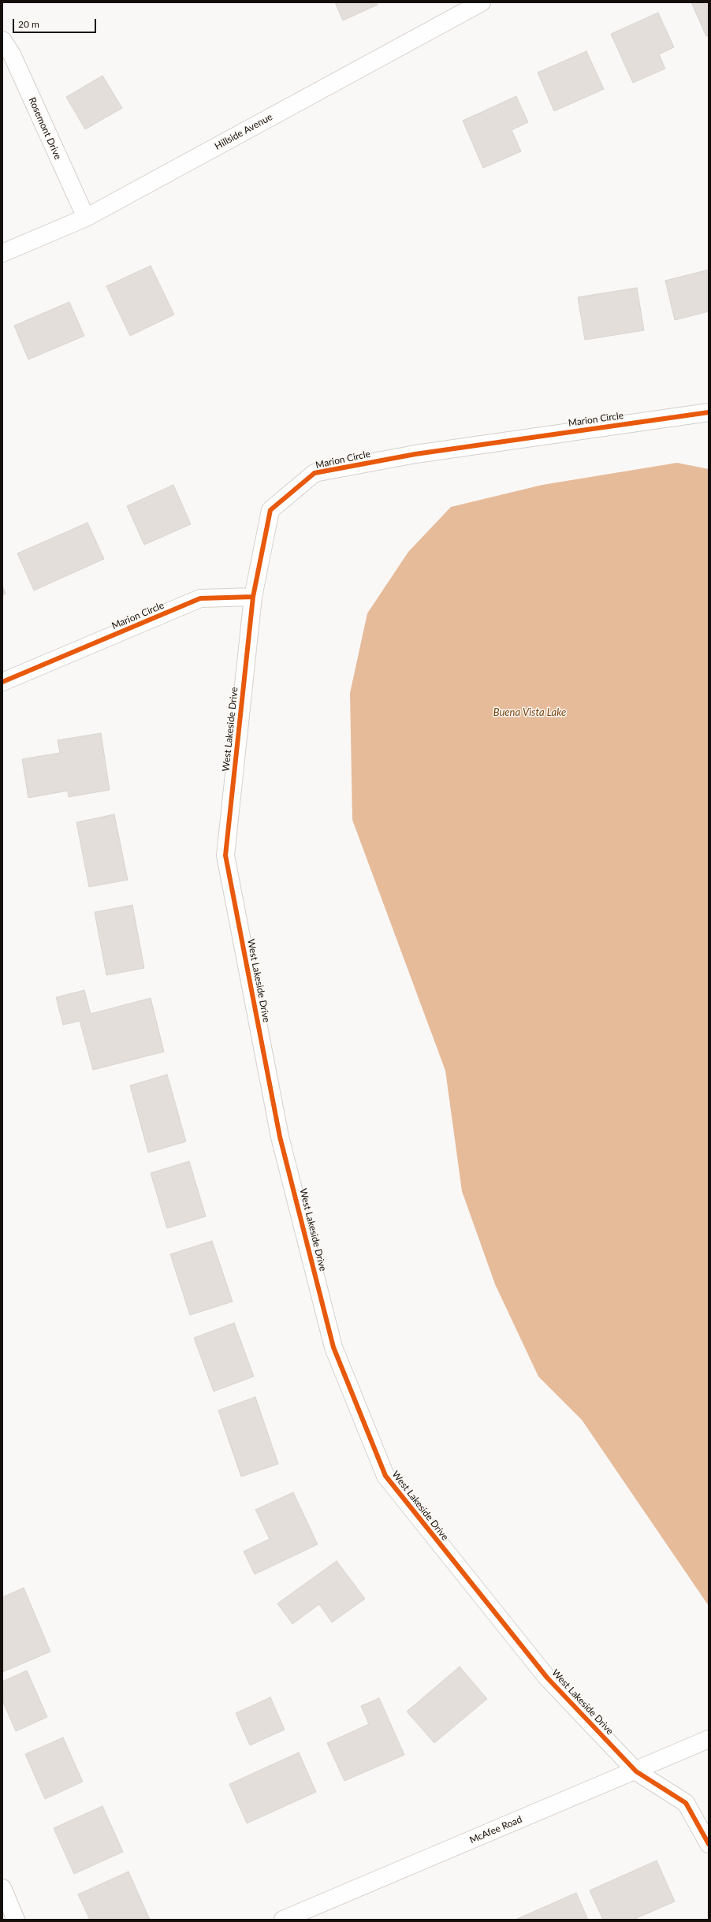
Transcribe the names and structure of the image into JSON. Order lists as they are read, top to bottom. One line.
{"streets":{"street":["Rosemont Drive","Hillside Avenue","Marion Circle","West Lakeside Drive","McAfee Road"]},"crossings":[["Rosemont Drive","Hillside Avenue"],["Marion Circle","West Lakeside Drive"],["West Lakeside Drive","McAfee Road"]],"water":["Buena Vista Lake"],"scale_bar":"20 m"}
